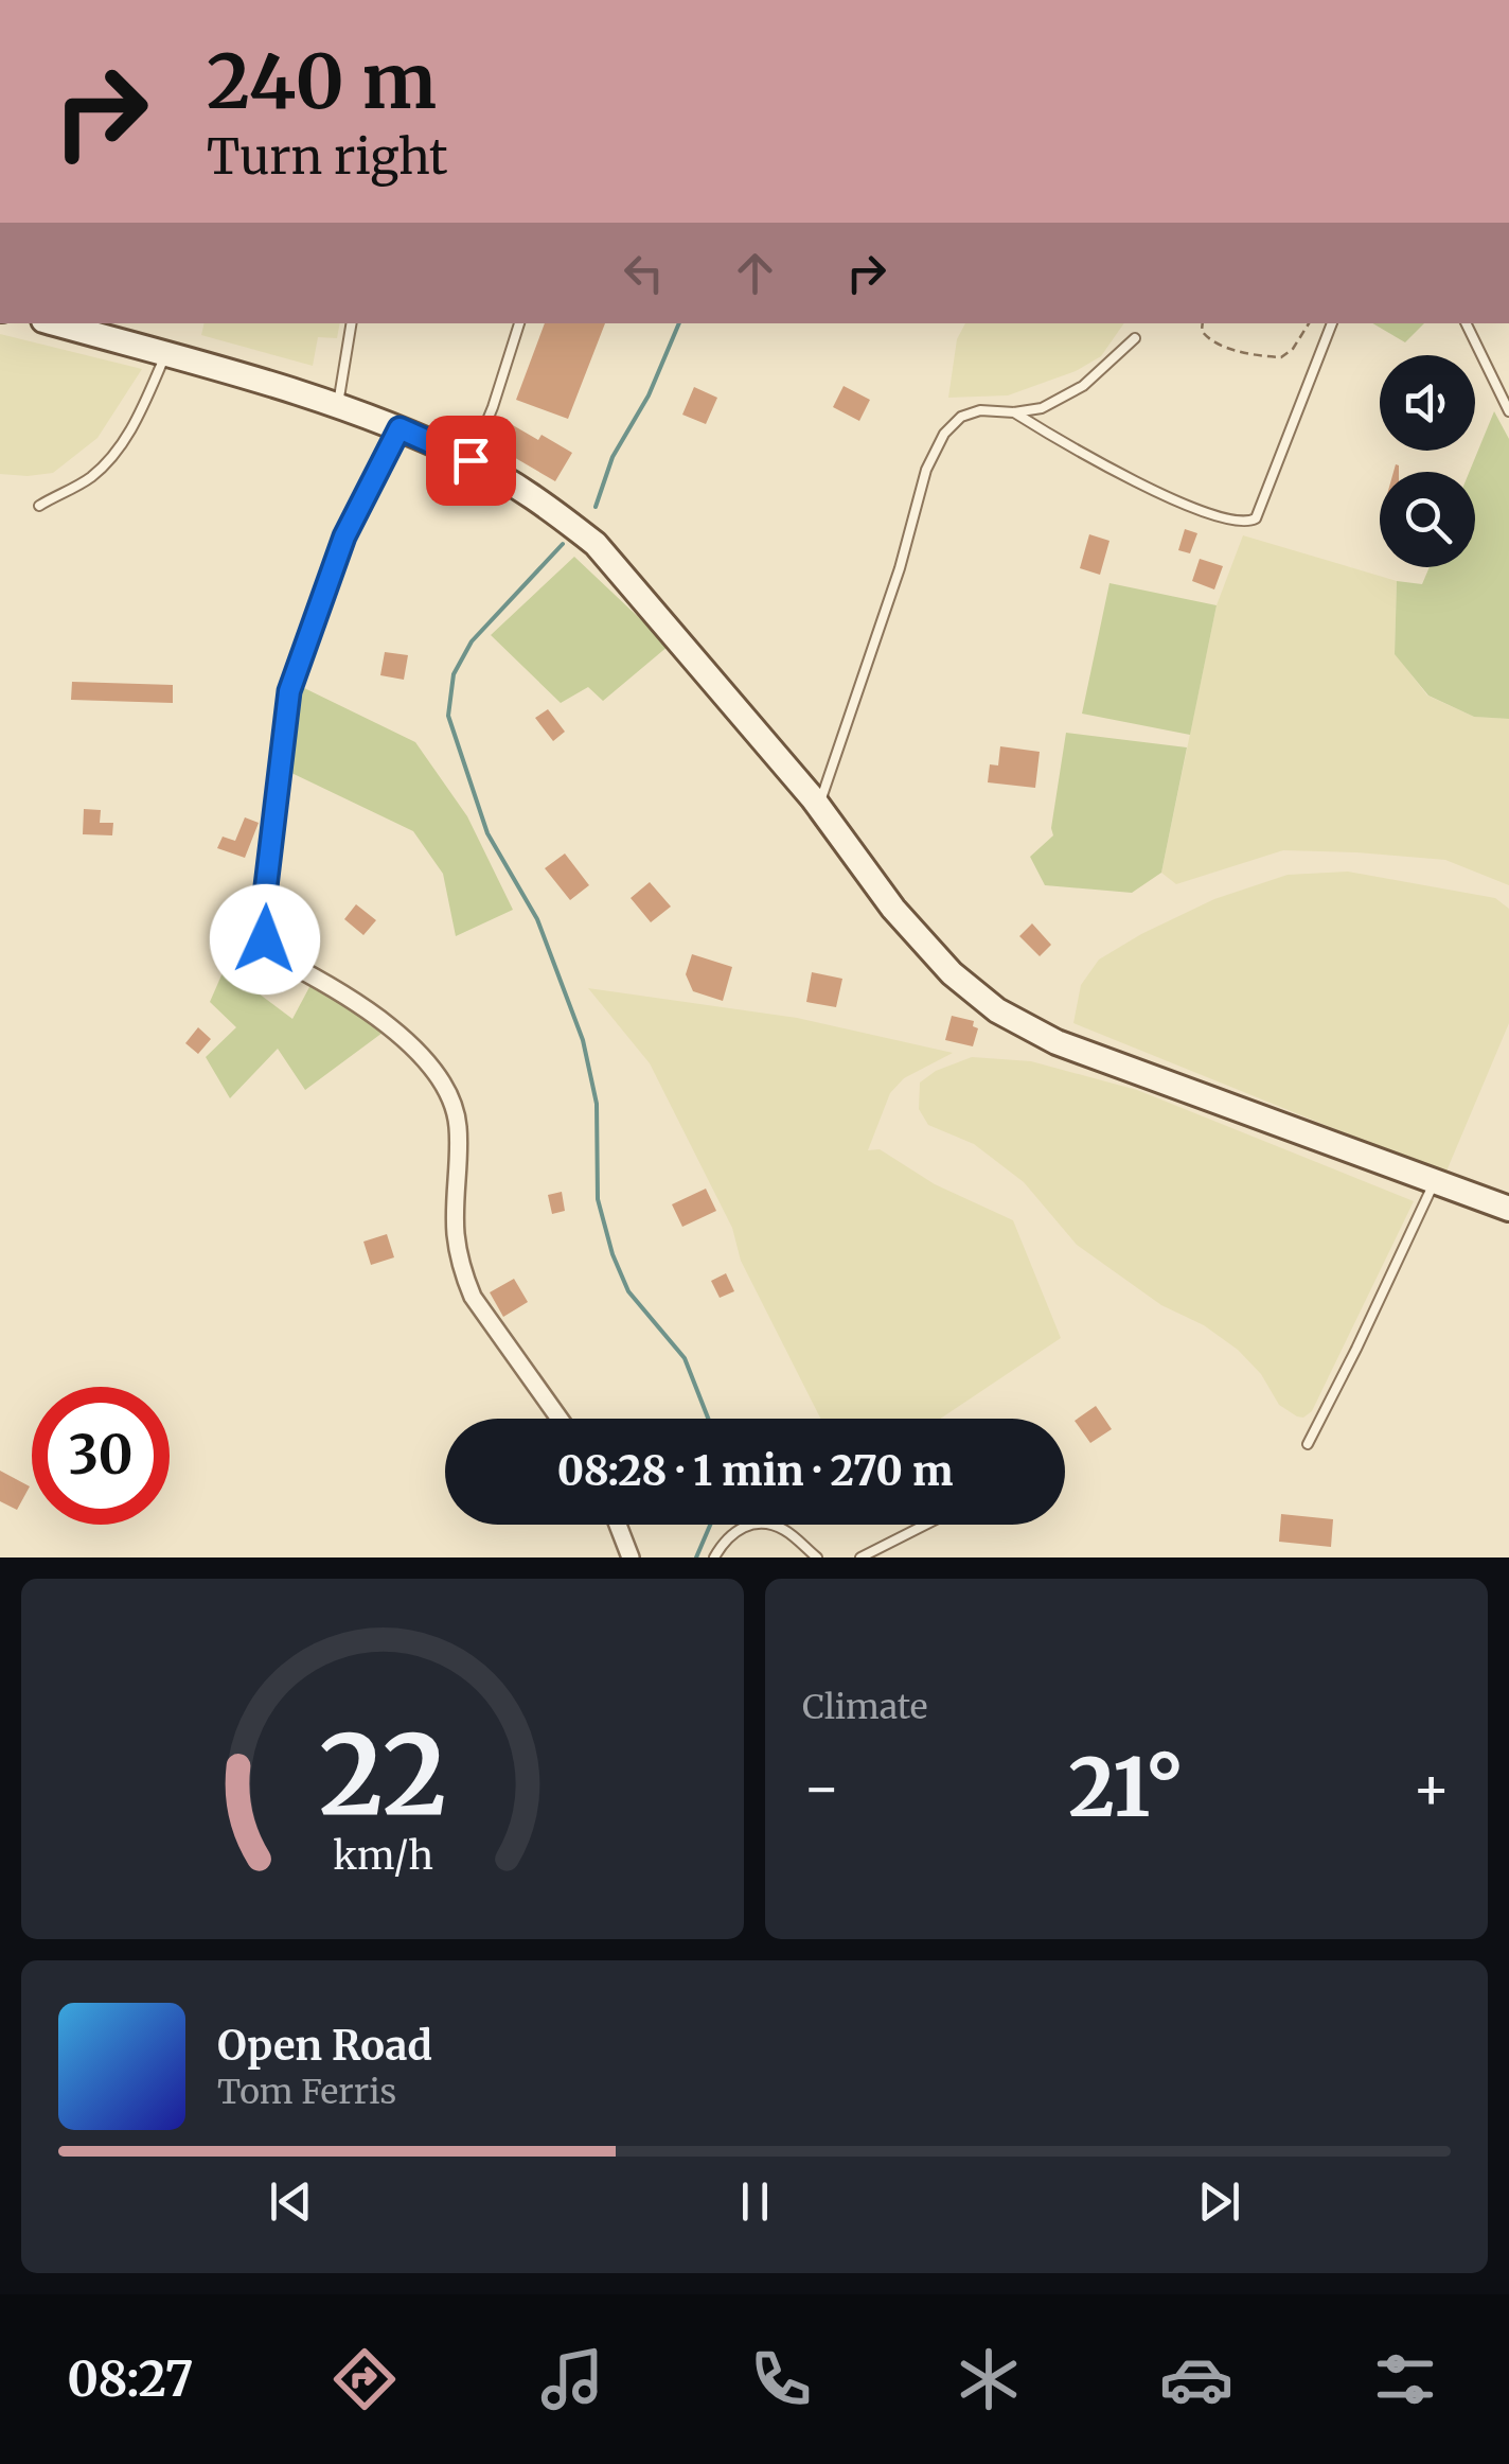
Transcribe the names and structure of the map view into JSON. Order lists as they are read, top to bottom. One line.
{"page":{"turn":["240 m","Turn right"],"limit":"30","trip":"08:28 · 1 min · 270 m","tile":"Climate","heat":["−","21°","+"],"song":["Open Road","Tom Ferris"],"tabs":"08:27","gauge":["22","km/h"]}}
